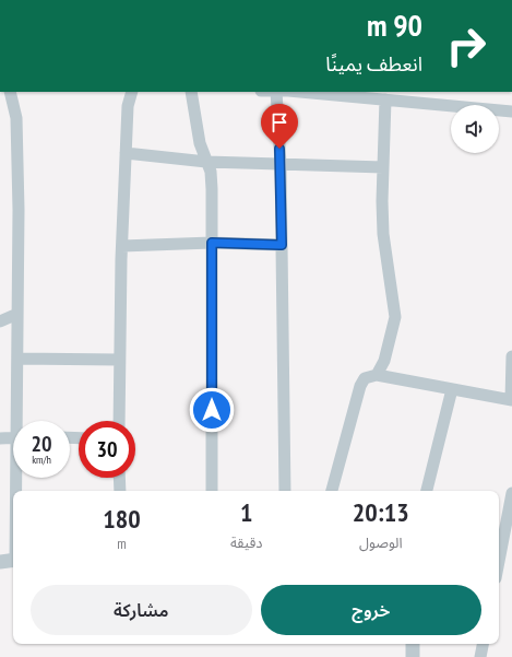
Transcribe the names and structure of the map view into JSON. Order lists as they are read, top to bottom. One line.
{"page":{"turn":["90 m","انعطف يمينًا"],"speed":"20 km/h","limit":"30","eta":["20:13","الوصول","1","دقيقة","180","m"],"buttons":["خروج","مشاركة"]}}
